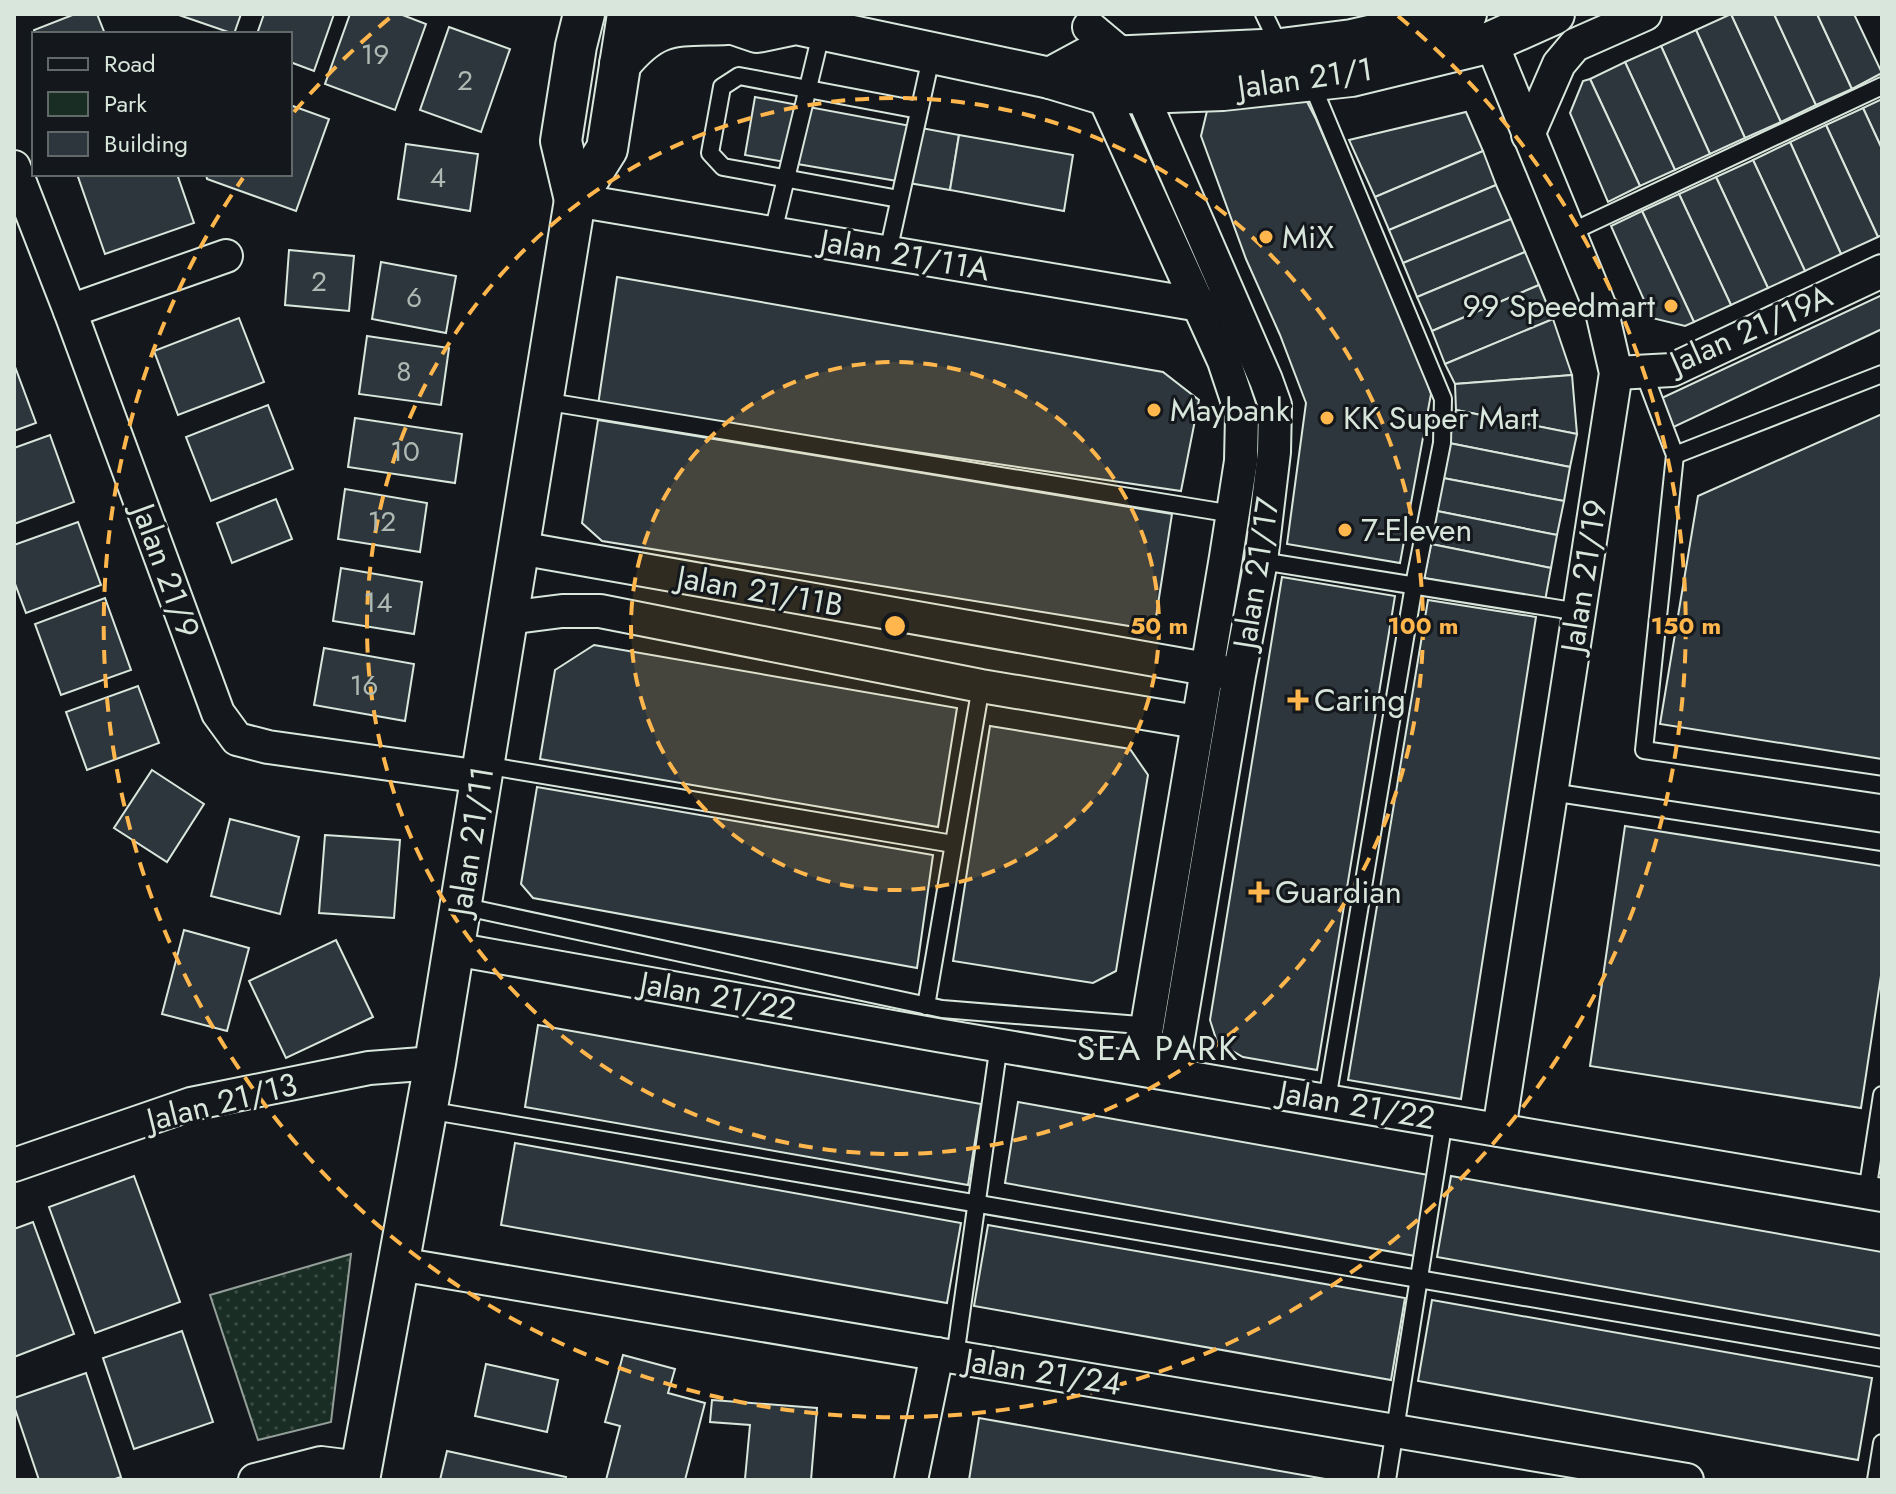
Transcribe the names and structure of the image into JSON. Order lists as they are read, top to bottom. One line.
{"streets":{"street":["Jalan 21/1","Jalan 21/11A","Jalan 21/19A","Jalan 21/9","Jalan 21/17","Jalan 21/19","Jalan 21/11B","Jalan 21/11","Jalan 21/22","Jalan 21/13","Jalan 21/24"]},"crossings":[["Jalan 21/1","Jalan 21/17"],["Jalan 21/1","Jalan 21/19"],["Jalan 21/1","Jalan 21/11"],["Jalan 21/11A","Jalan 21/17"],["Jalan 21/11A","Jalan 21/11"],["Jalan 21/19A","Jalan 21/19"],["Jalan 21/9","Jalan 21/11"],["Jalan 21/17","Jalan 21/11B"],["Jalan 21/17","Jalan 21/22"],["Jalan 21/19","Jalan 21/22"],["Jalan 21/11B","Jalan 21/11"],["Jalan 21/11","Jalan 21/22"],["Jalan 21/11","Jalan 21/13"],["Jalan 21/11","Jalan 21/24"]],"districts":["SEA PARK"],"places":{"other":["MiX","99 Speedmart","Maybank","KK Super Mart","7-Eleven"],"health":["Caring","Guardian"]},"house_numbers":["19","2","4","2","6","8","10","12","14","16"],"legend":["Road","Park","Building"],"rings":["50 m","100 m","150 m"]}
